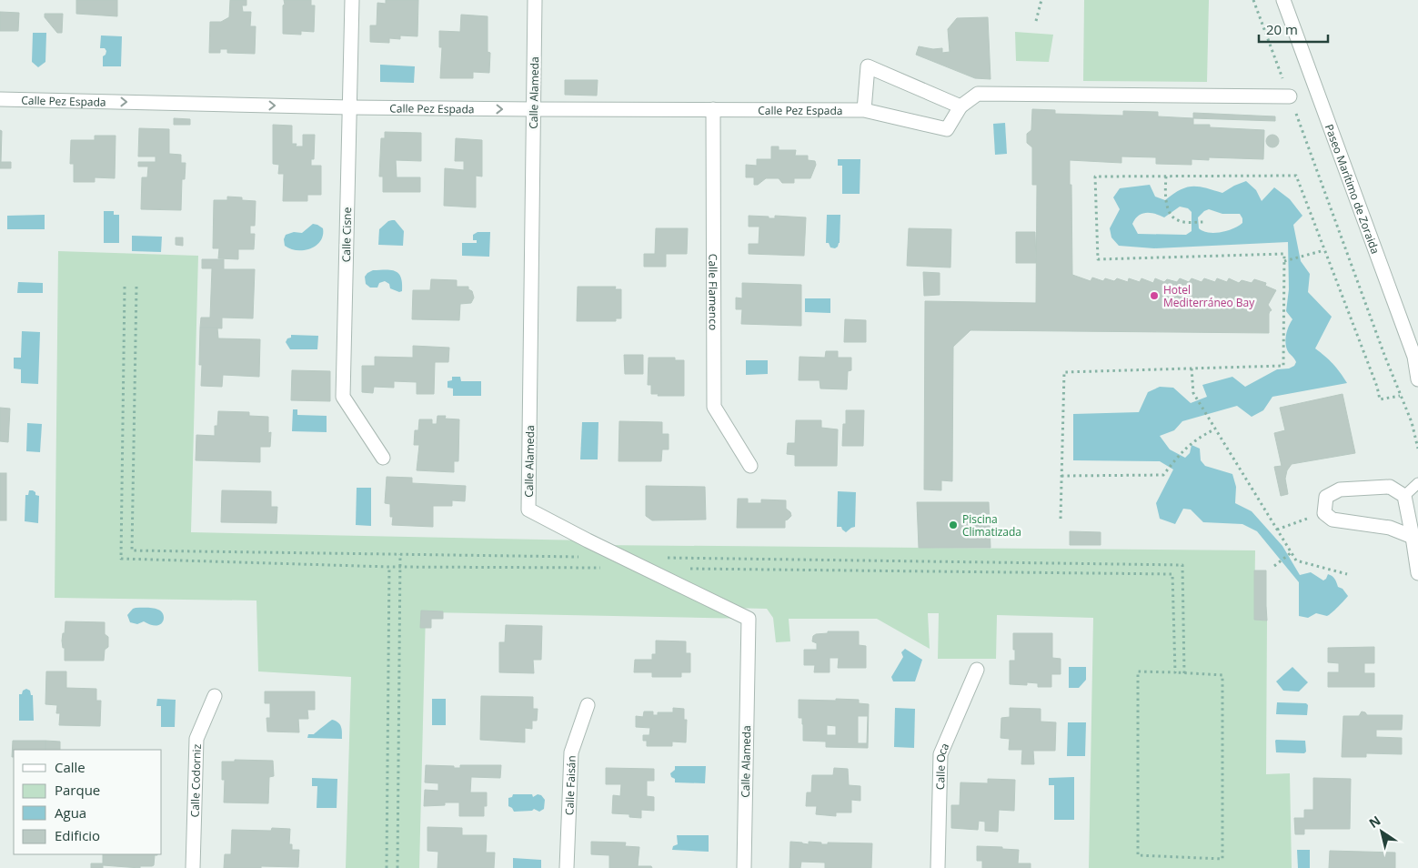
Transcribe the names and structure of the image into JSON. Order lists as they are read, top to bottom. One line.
{"streets":{"street":["Calle Alameda","Calle Pez Espada","Paseo Marítimo de Zoraida","Calle Cisne","Calle Flamenco","Calle Oca","Calle Codorniz","Calle Faisán"]},"crossings":[["Calle Alameda","Calle Pez Espada"],["Calle Pez Espada","Calle Cisne"],["Calle Pez Espada","Calle Flamenco"]],"one_way":["Calle Pez Espada"],"places":["Hotel Mediterráneo Bay","Piscina Climatizada"],"legend":["Calle","Parque","Agua","Edificio"],"scale_bar":"20 m","north":"top left"}
